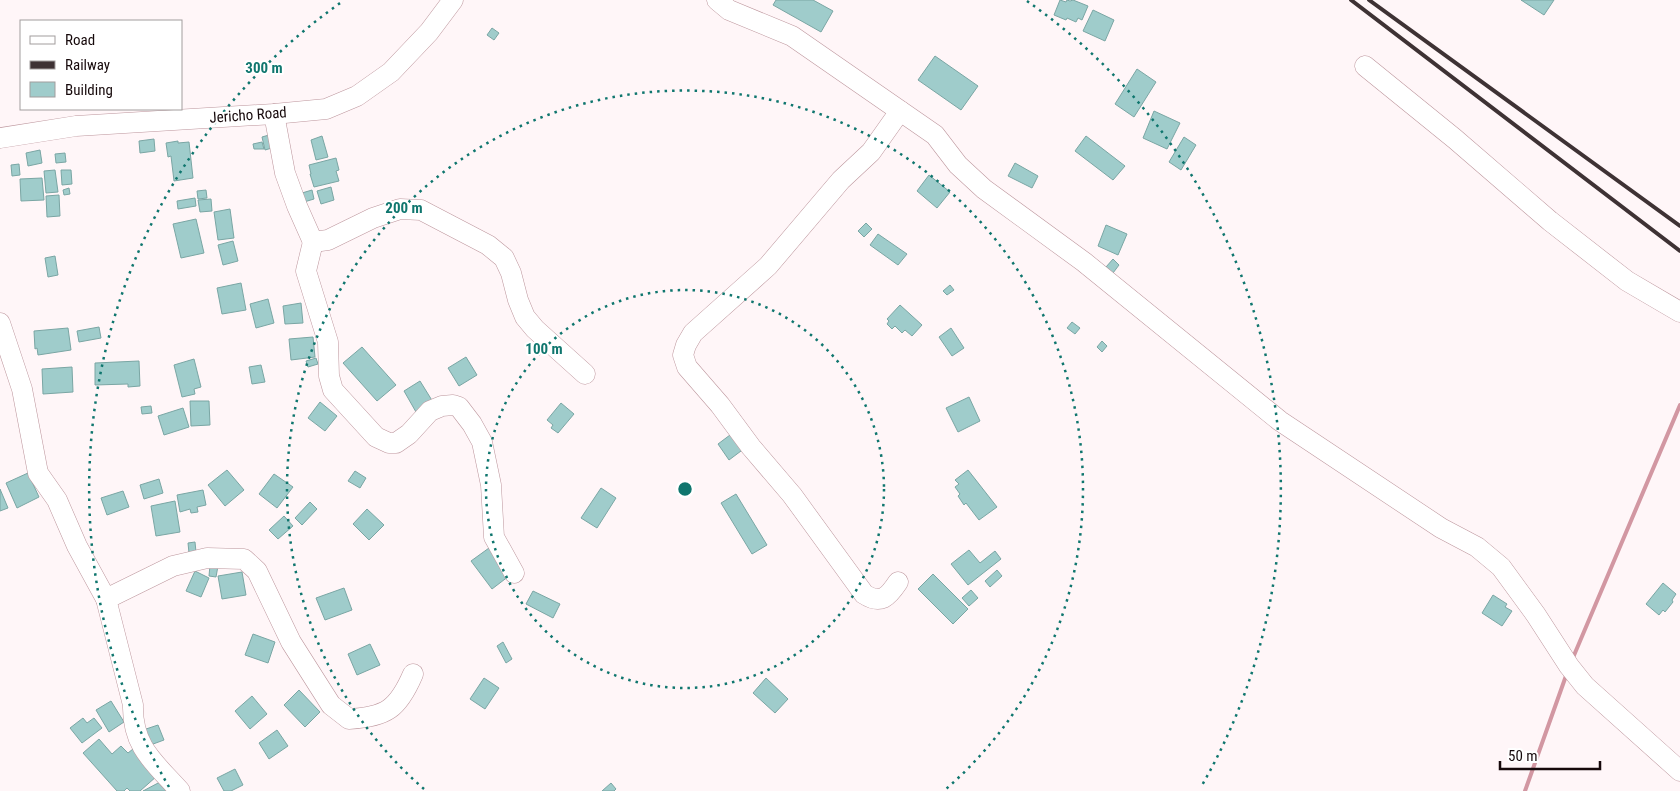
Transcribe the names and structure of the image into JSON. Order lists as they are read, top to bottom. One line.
{"streets":{"street":["Jericho Road"]},"legend":["Road","Railway","Building"],"scale_bar":"50 m","rings":["300 m","200 m","100 m"]}
